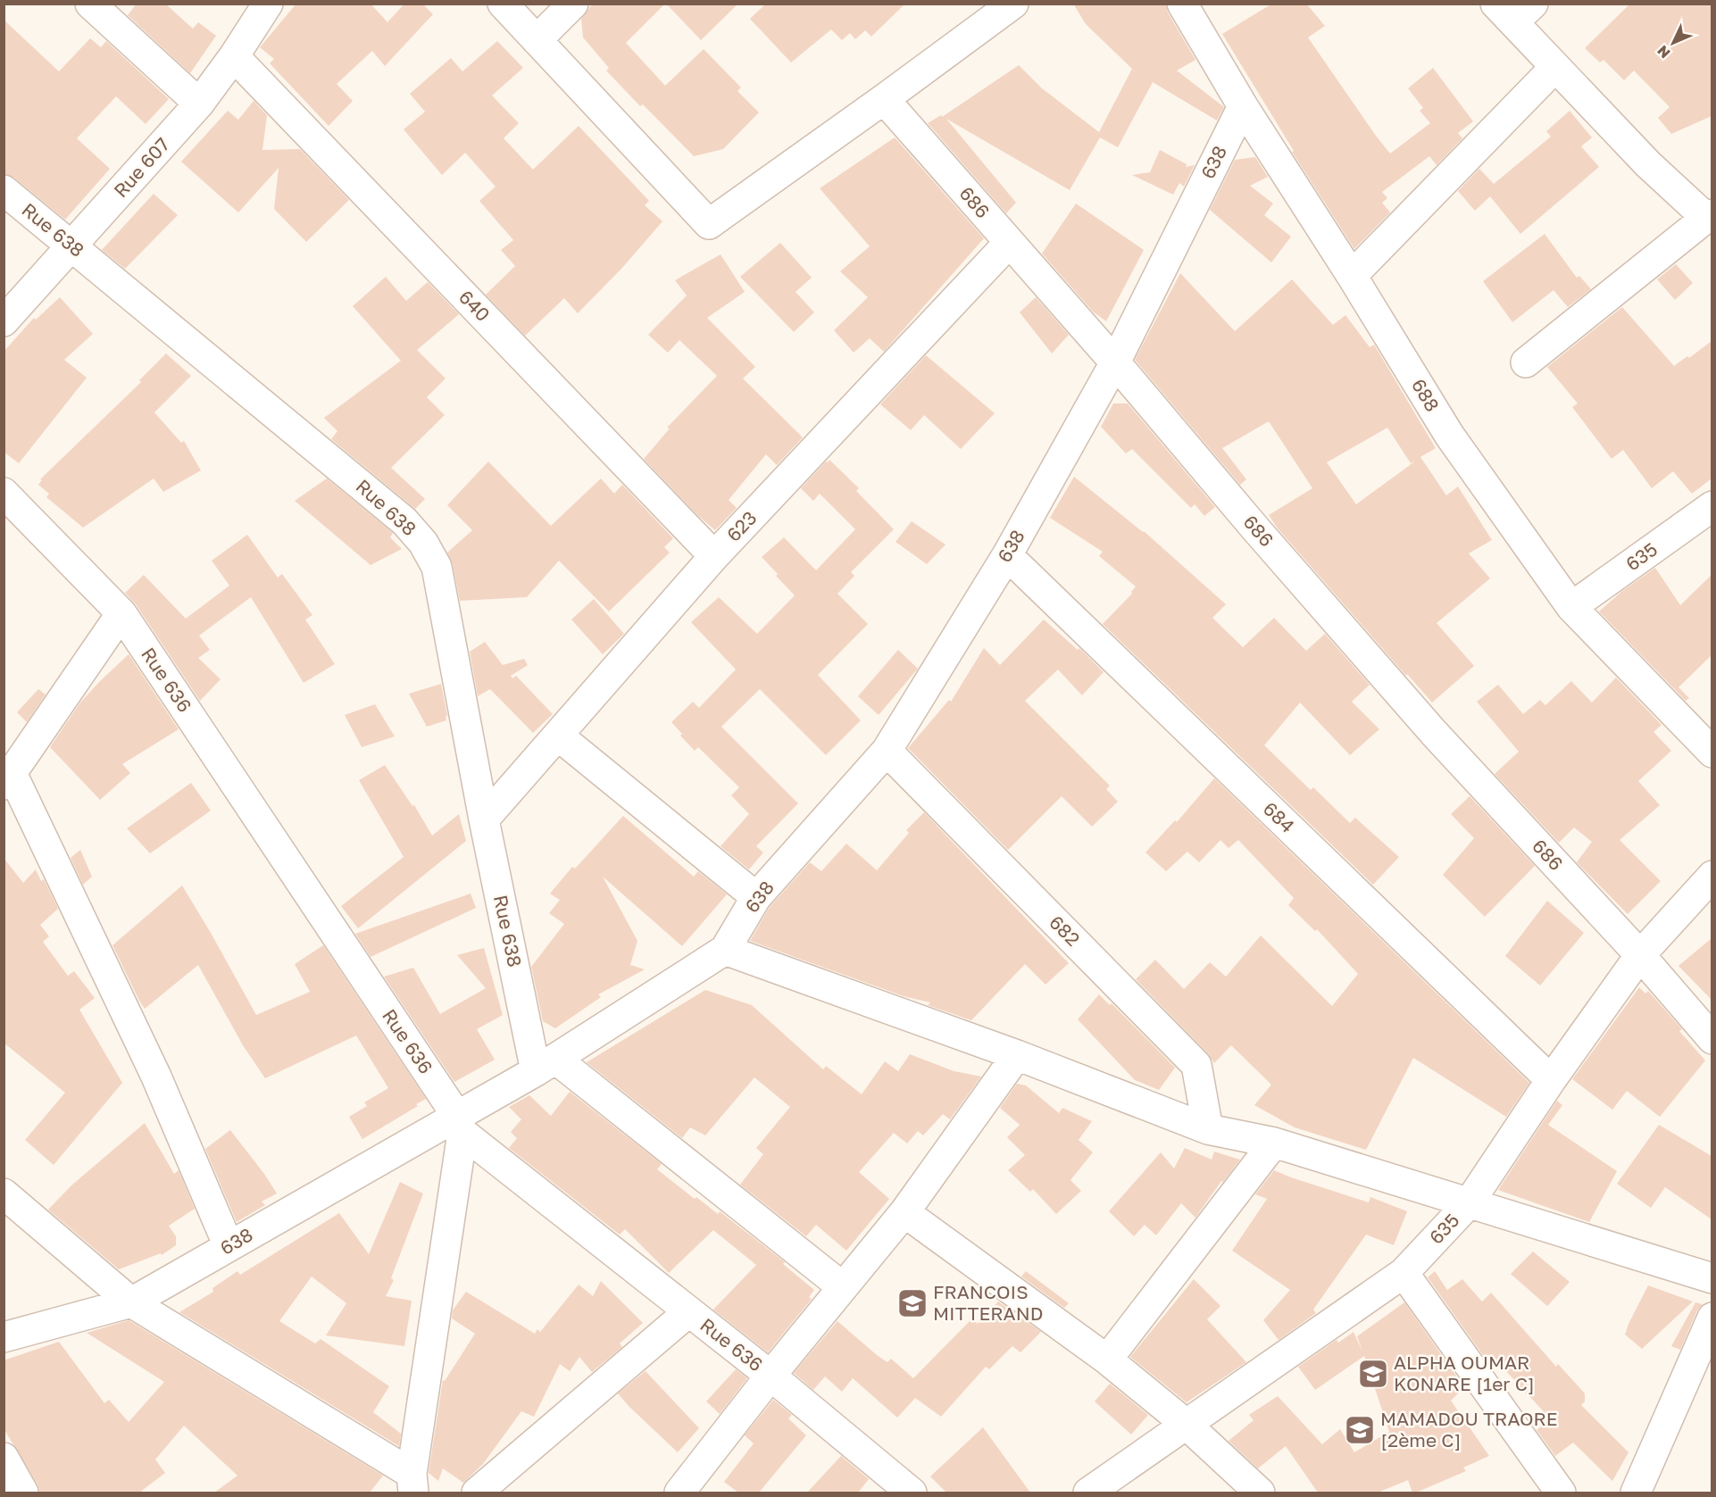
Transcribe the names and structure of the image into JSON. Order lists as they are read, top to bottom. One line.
{"streets":{"street":["638","Rue 607","686","Rue 638","640","688","623","635","Rue 636","684","682"]},"crossings":[["638","686"],["638","Rue 638"],["638","688"],["638","Rue 636"],["638","684"],["638","682"],["Rue 607","Rue 638"],["Rue 607","640"],["686","623"],["686","635"],["Rue 638","623"],["640","623"],["688","635"],["635","684"]],"places":{"school or university":["FRANCOIS MITTERAND","ALPHA OUMAR KONARE [1er C]","MAMADOU TRAORE [2ème C]"]},"north":"bottom left"}
